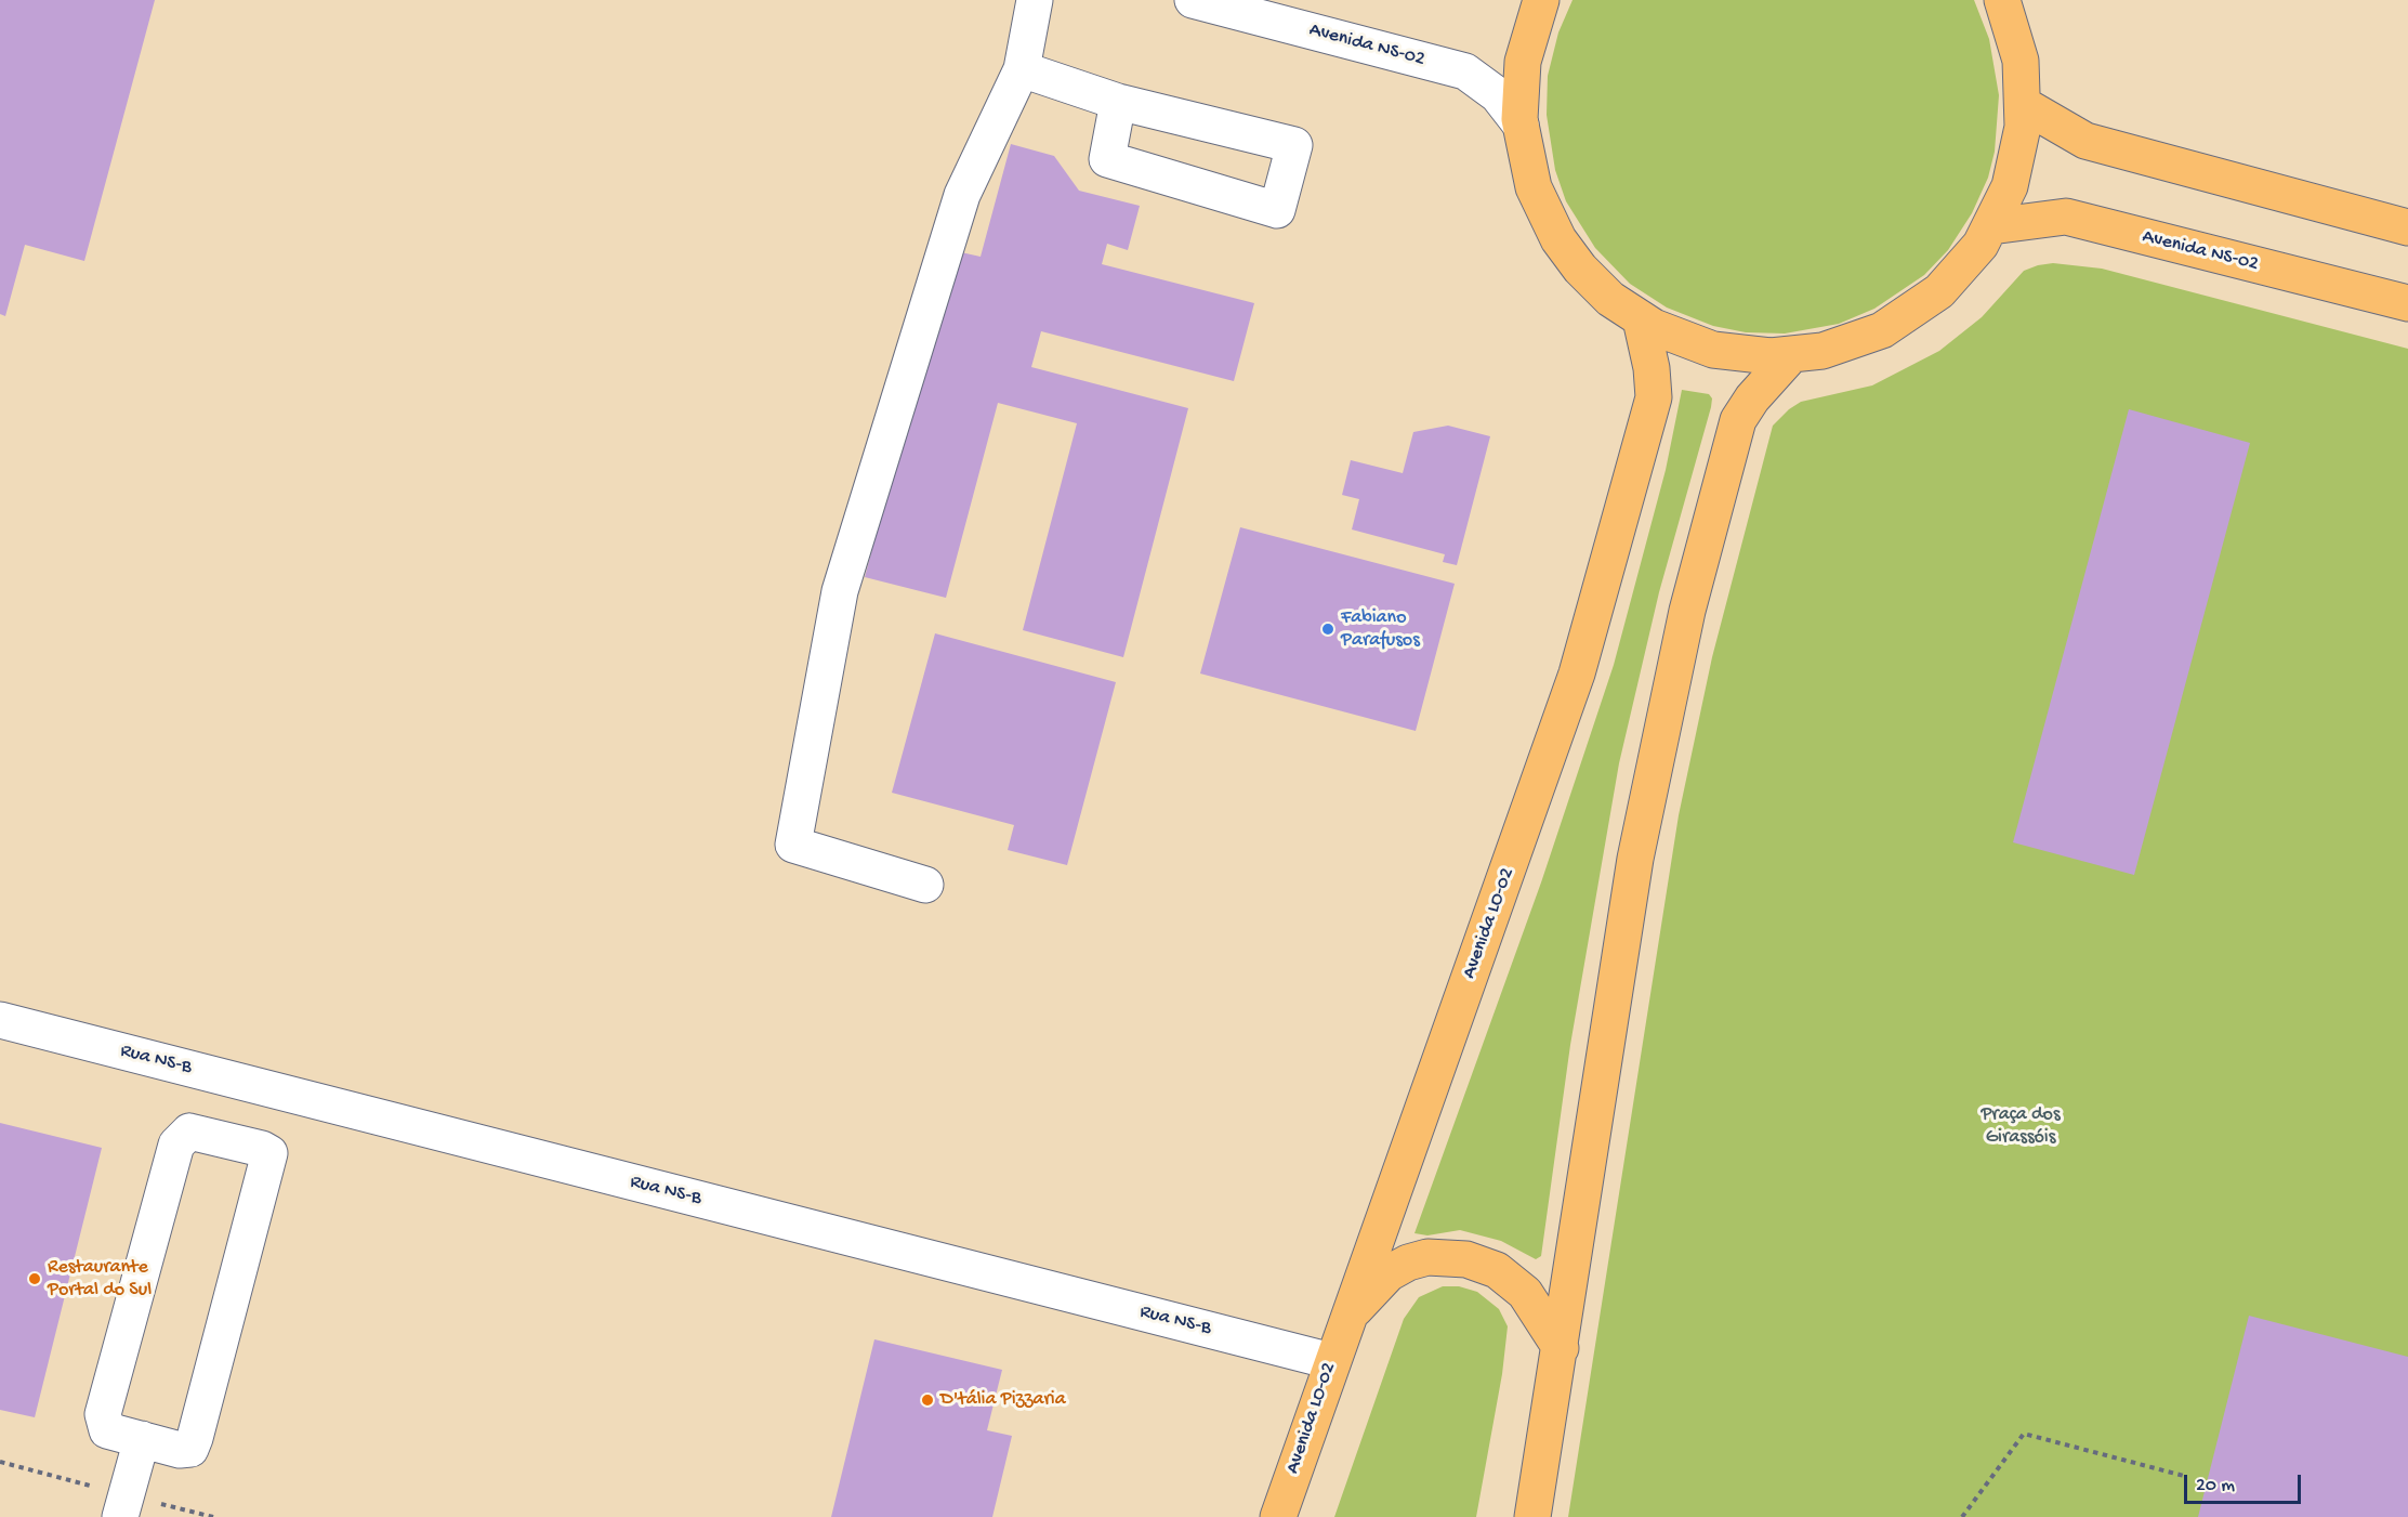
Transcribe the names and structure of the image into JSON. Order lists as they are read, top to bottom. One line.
{"streets":{"main road":["Avenida NS-02","Avenida LO-02"],"street":["Rua NS-B"]},"crossings":[["Avenida NS-02","Avenida LO-02"],["Avenida LO-02","Rua NS-B"]],"parks":["Praça dos Girassóis"],"places":["Fabiano Parafusos","Restaurante Portal do Sul","D'tália Pizzaria"],"scale_bar":"20 m"}
